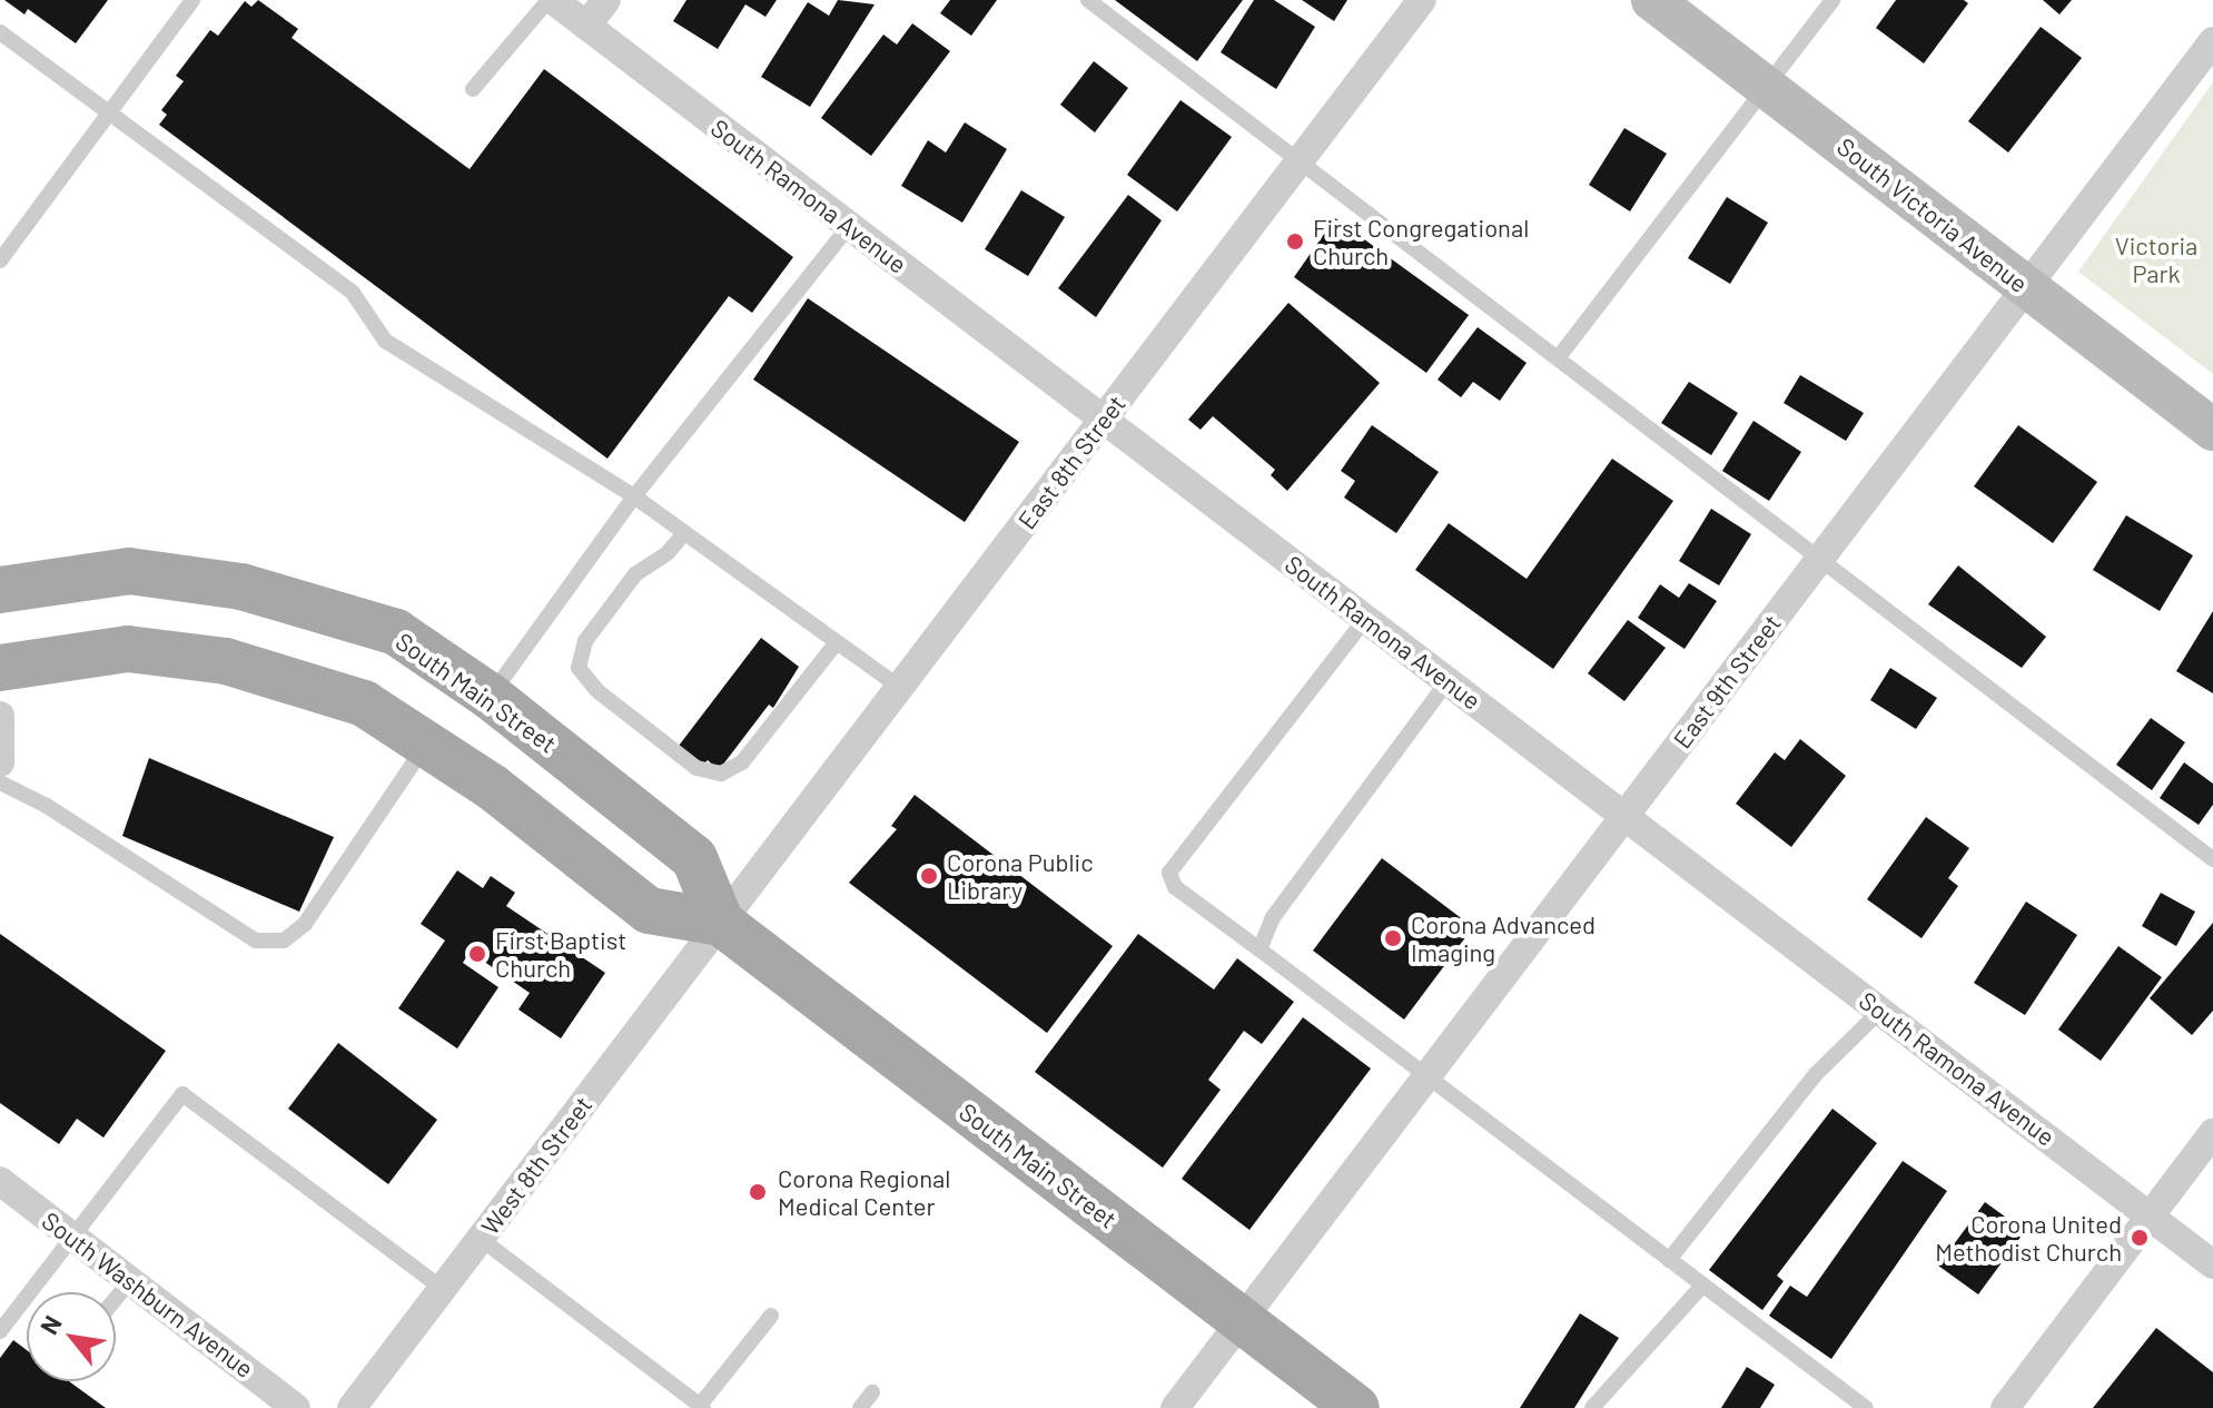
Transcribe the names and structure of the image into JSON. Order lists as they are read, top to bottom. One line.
{"streets":{"main road":["South Main Street"],"street":["South Ramona Avenue","South Victoria Avenue","East 8th Street","East 9th Street","West 8th Street","South Washburn Avenue"]},"crossings":[["South Ramona Avenue","East 8th Street"],["South Ramona Avenue","East 9th Street"],["South Victoria Avenue","East 9th Street"],["East 8th Street","South Main Street"],["East 8th Street","West 8th Street"],["East 9th Street","South Main Street"],["South Main Street","West 8th Street"]],"parks":["Victoria Park"],"places":["First Congregational Church","Corona Public Library","Corona Advanced Imaging","First Baptist Church","Corona Regional Medical Center","Corona United Methodist Church"],"north":"top left"}
